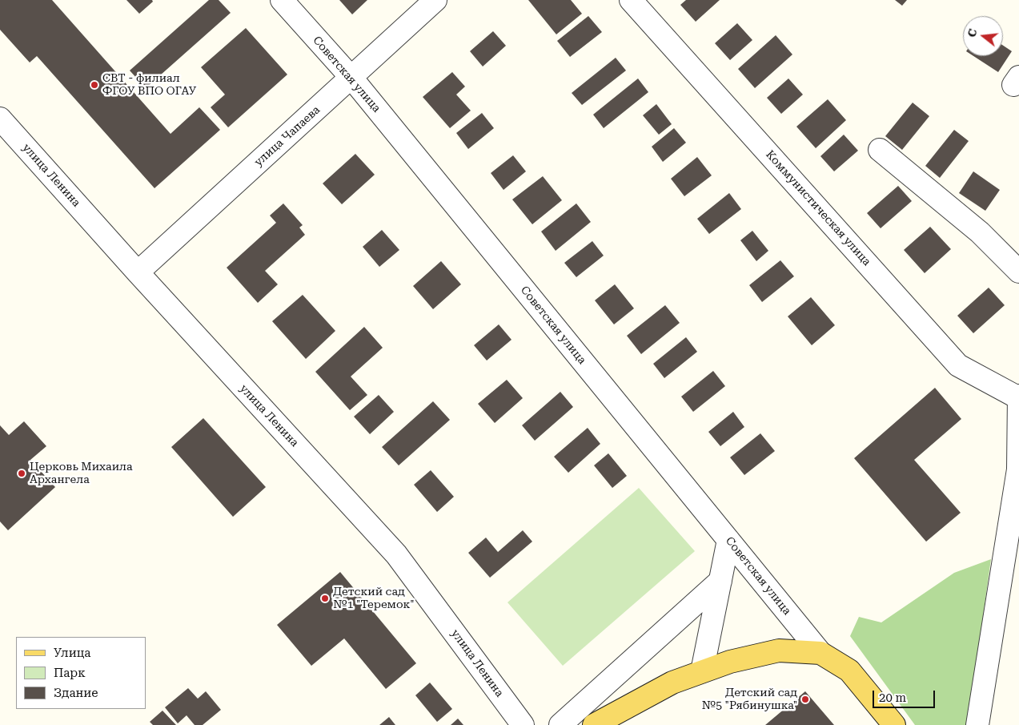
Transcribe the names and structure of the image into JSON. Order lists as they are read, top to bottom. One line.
{"streets":{"street":["Советская улица","улица Чапаева","улица Ленина","Коммунистическая улица"]},"crossings":[["Советская улица","улица Чапаева"],["улица Чапаева","улица Ленина"]],"places":["СВТ - филиал ФГОУ ВПО ОГАУ","Церковь Михаила Архангела","Детский сад №1 \"Теремок\"","Детский сад №5 \"Рябинушка\""],"legend":["Улица","Парк","Здание"],"scale_bar":"20 m","north":"left"}
